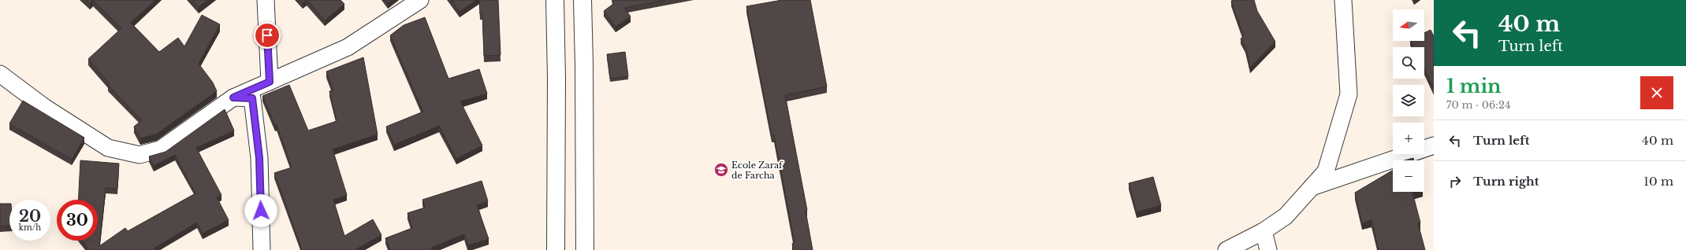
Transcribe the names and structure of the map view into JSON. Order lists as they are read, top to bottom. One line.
{"places":{"school or university":["Ecole Zaraf de Farcha"]},"north":"left","page":{"turn":["40 m","Turn left"],"map_buttons":["+","−"],"heading":["1 min","70 m · 06:24"],"list":[{"name":"Turn left","value":"40 m"},{"name":"Turn right","value":"10 m"}],"speed":"20 km/h","limit":"30"}}
